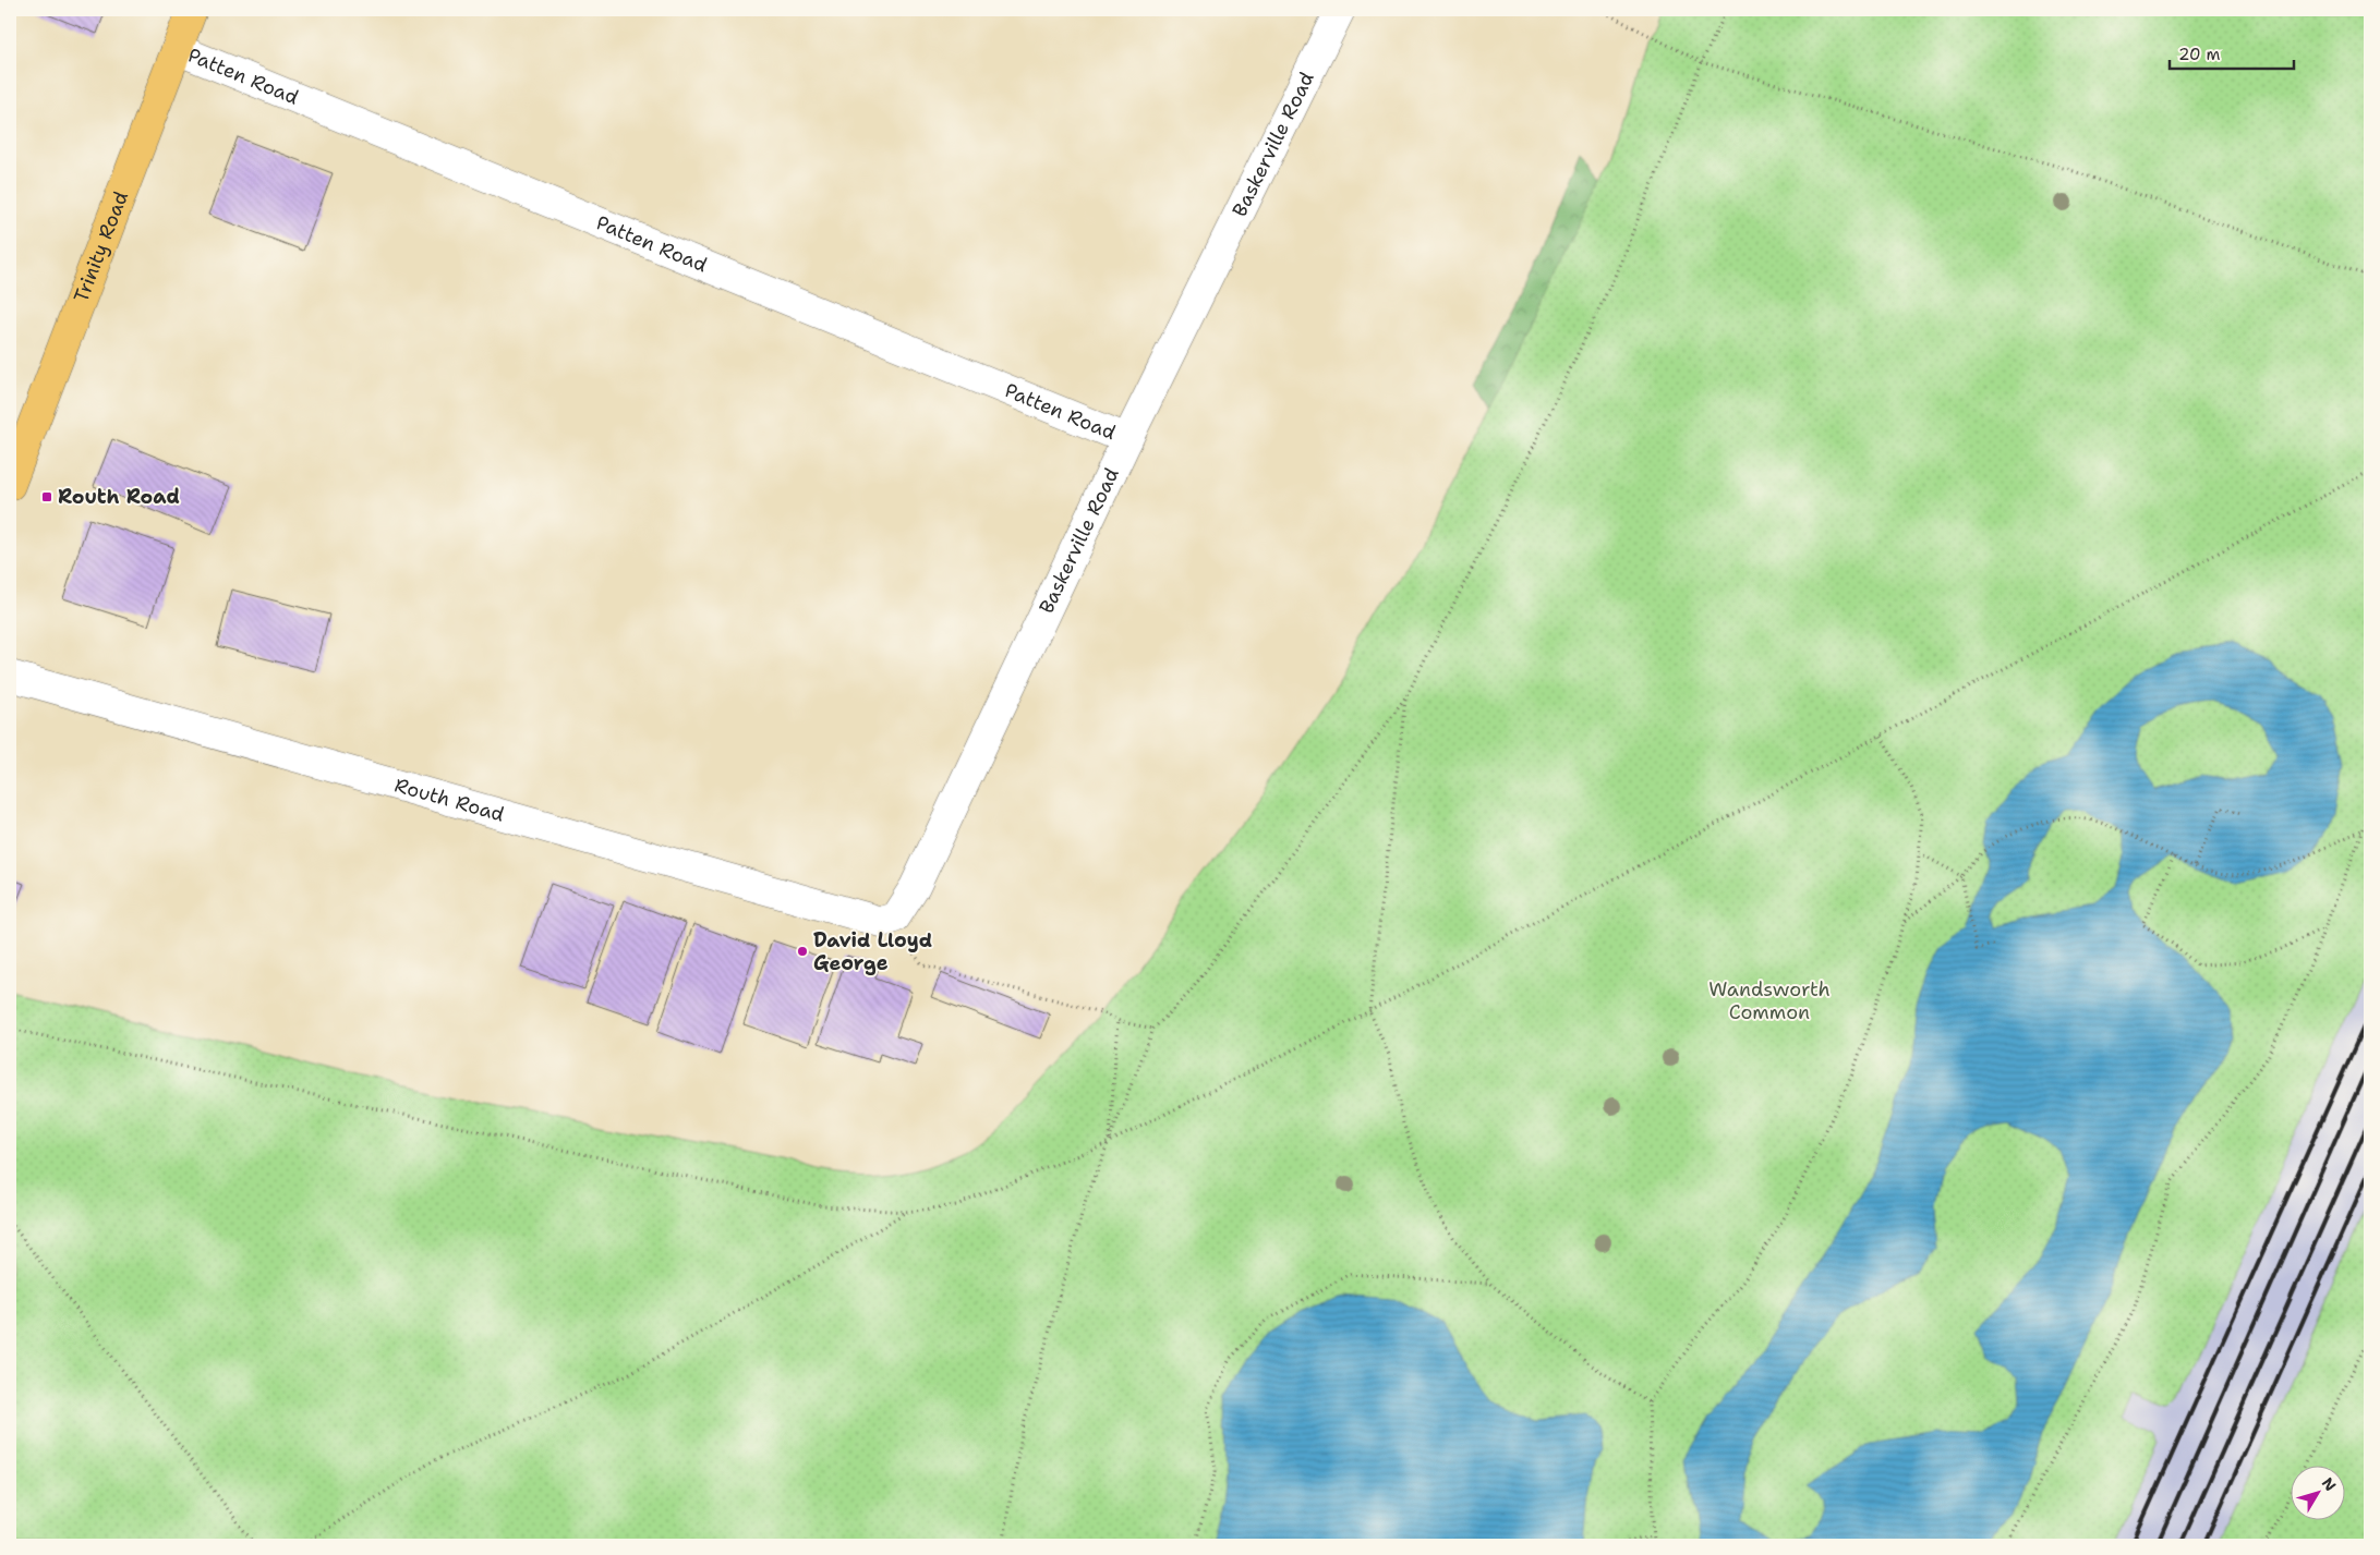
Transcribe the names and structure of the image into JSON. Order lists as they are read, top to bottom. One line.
{"streets":{"highway":["Trinity Road"],"street":["Patten Road","Baskerville Road","Routh Road"]},"crossings":[["Patten Road","Baskerville Road"],["Patten Road","Trinity Road"],["Baskerville Road","Routh Road"]],"parks":["Wandsworth Common"],"places":{"transit":["Routh Road"],"other":["David Lloyd George"]},"scale_bar":"20 m","north":"top right"}
